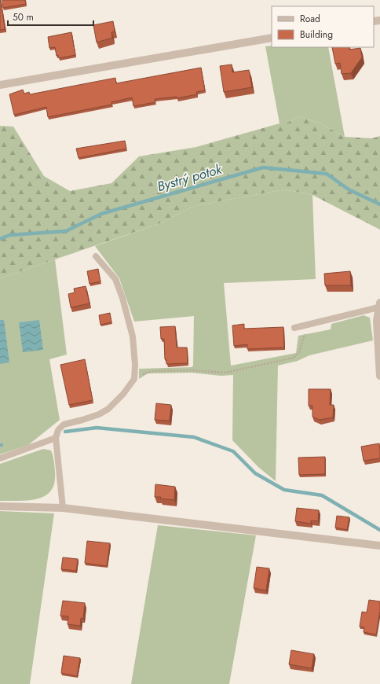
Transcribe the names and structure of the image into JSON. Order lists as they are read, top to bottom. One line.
{"water":["Bystrý potok"],"legend":["Road","Building"],"scale_bar":"50 m"}
